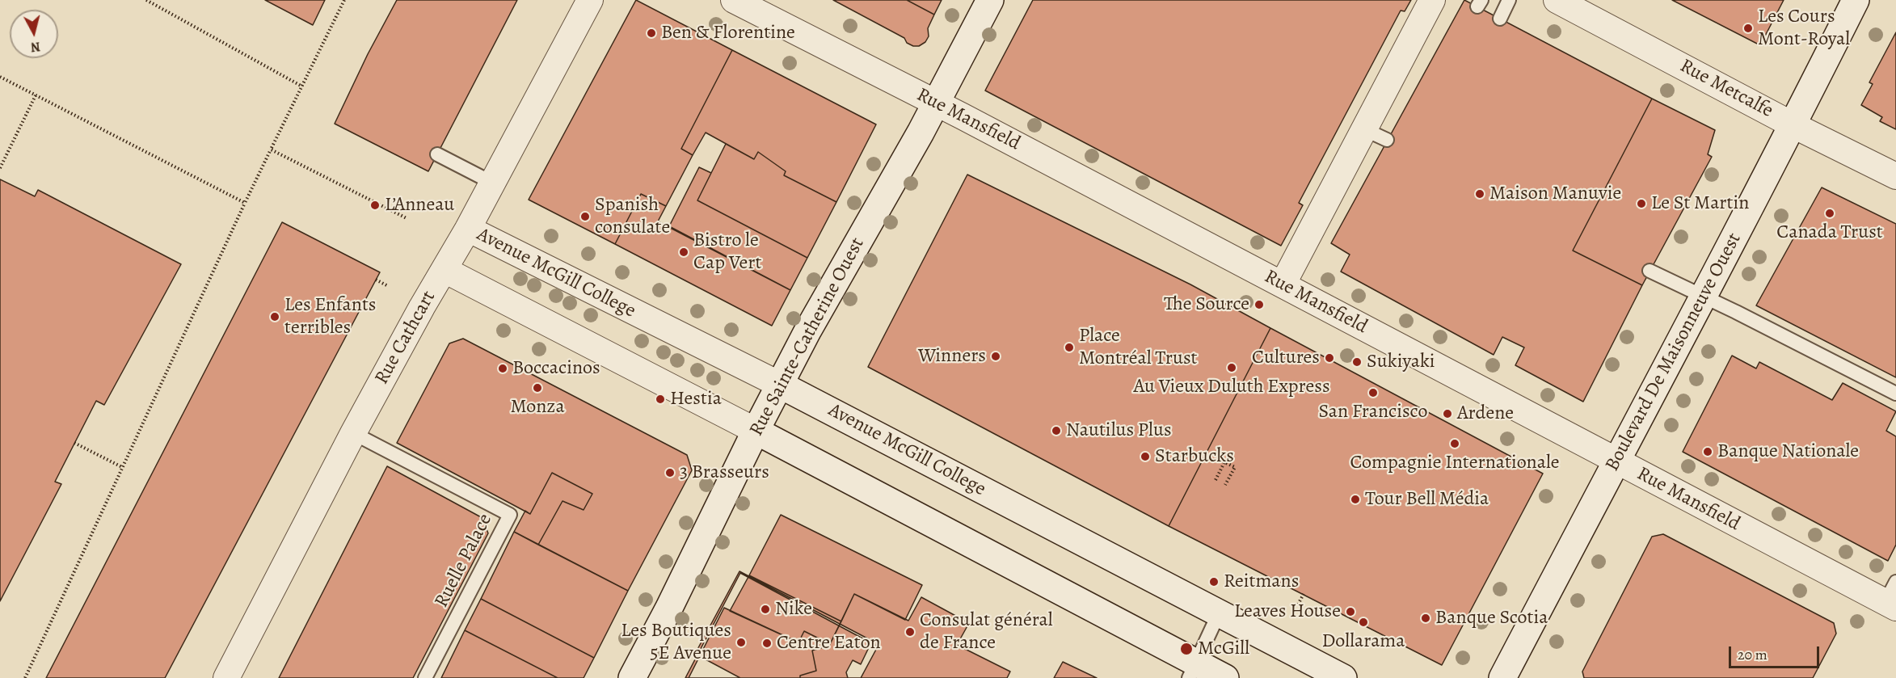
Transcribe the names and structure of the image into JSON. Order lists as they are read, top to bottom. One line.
{"streets":{"street":["Rue Metcalfe","Rue Mansfield","Avenue McGill College","Rue Sainte-Catherine Ouest","Rue Cathcart","Boulevard De Maisonneuve Ouest"],"lane":["Ruelle Palace"]},"crossings":[["Rue Metcalfe","Boulevard De Maisonneuve Ouest"],["Rue Mansfield","Rue Sainte-Catherine Ouest"],["Rue Mansfield","Boulevard De Maisonneuve Ouest"],["Avenue McGill College","Rue Sainte-Catherine Ouest"],["Avenue McGill College","Rue Cathcart"],["Rue Cathcart","Ruelle Palace"]],"places":["Les Cours Mont-Royal","Ben & Florentine","Maison Manuvie","Le St Martin","L’Anneau","Canada Trust","Spanish consulate","Bistro le Cap Vert","The Source","Les Enfants terribles","Place Montréal Trust","Winners","Cultures","Sukiyaki","Au Vieux Duluth Express","Boccacinos","Monza","San Francisco","Hestia","Ardene","Nautilus Plus","Compagnie Internationale","Banque Nationale","Starbucks","3 Brasseurs","Tour Bell Média","Reitmans","Nike","Leaves House","Banque Scotia","Dollarama","Consulat général de France","Les Boutiques 5E Avenue","Centre Eaton","McGill"],"scale_bar":"20 m","north":"bottom"}
